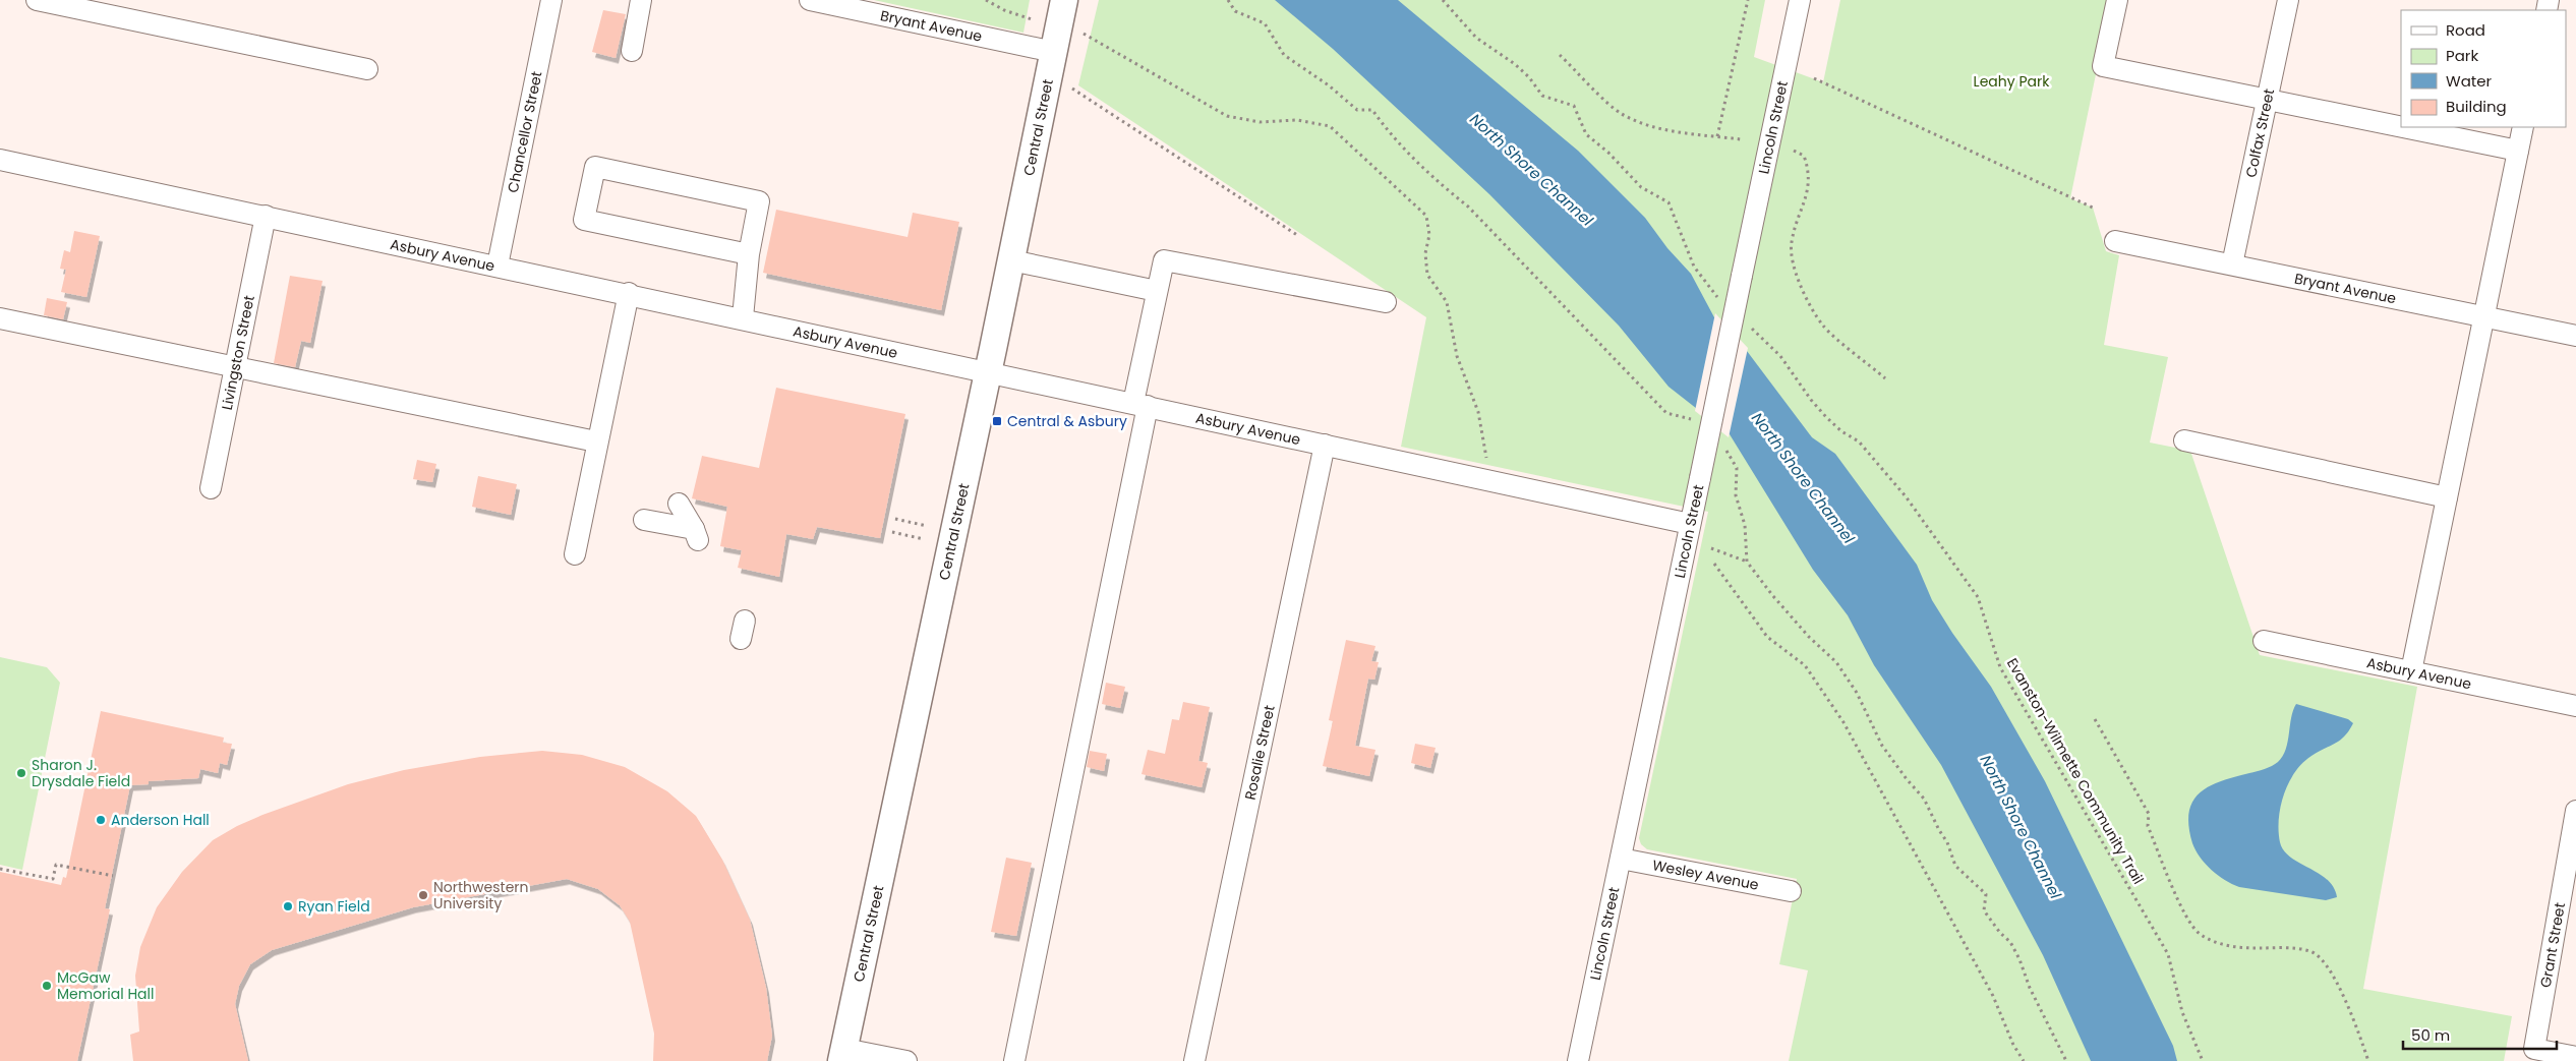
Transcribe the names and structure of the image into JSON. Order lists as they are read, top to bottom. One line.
{"streets":{"main road":["Central Street"],"street":["Bryant Avenue","Lincoln Street","Chancellor Street","Colfax Street","Asbury Avenue","Livingston Street","Rosalie Street","Wesley Avenue","Grant Street"],"path":["Evanston-Wilmette Community Trail"]},"crossings":[["Bryant Avenue","Central Street"],["Bryant Avenue","Colfax Street"],["Central Street","Asbury Avenue"],["Lincoln Street","Asbury Avenue"],["Lincoln Street","Wesley Avenue"],["Chancellor Street","Asbury Avenue"],["Asbury Avenue","Livingston Street"],["Asbury Avenue","Rosalie Street"]],"water":["North Shore Channel"],"parks":["Leahy Park"],"places":{"transit":["Central & Asbury"],"other":["Sharon J. Drysdale Field","Anderson Hall","Northwestern University","Ryan Field","McGaw Memorial Hall"]},"legend":["Road","Park","Water","Building"],"scale_bar":"50 m"}
